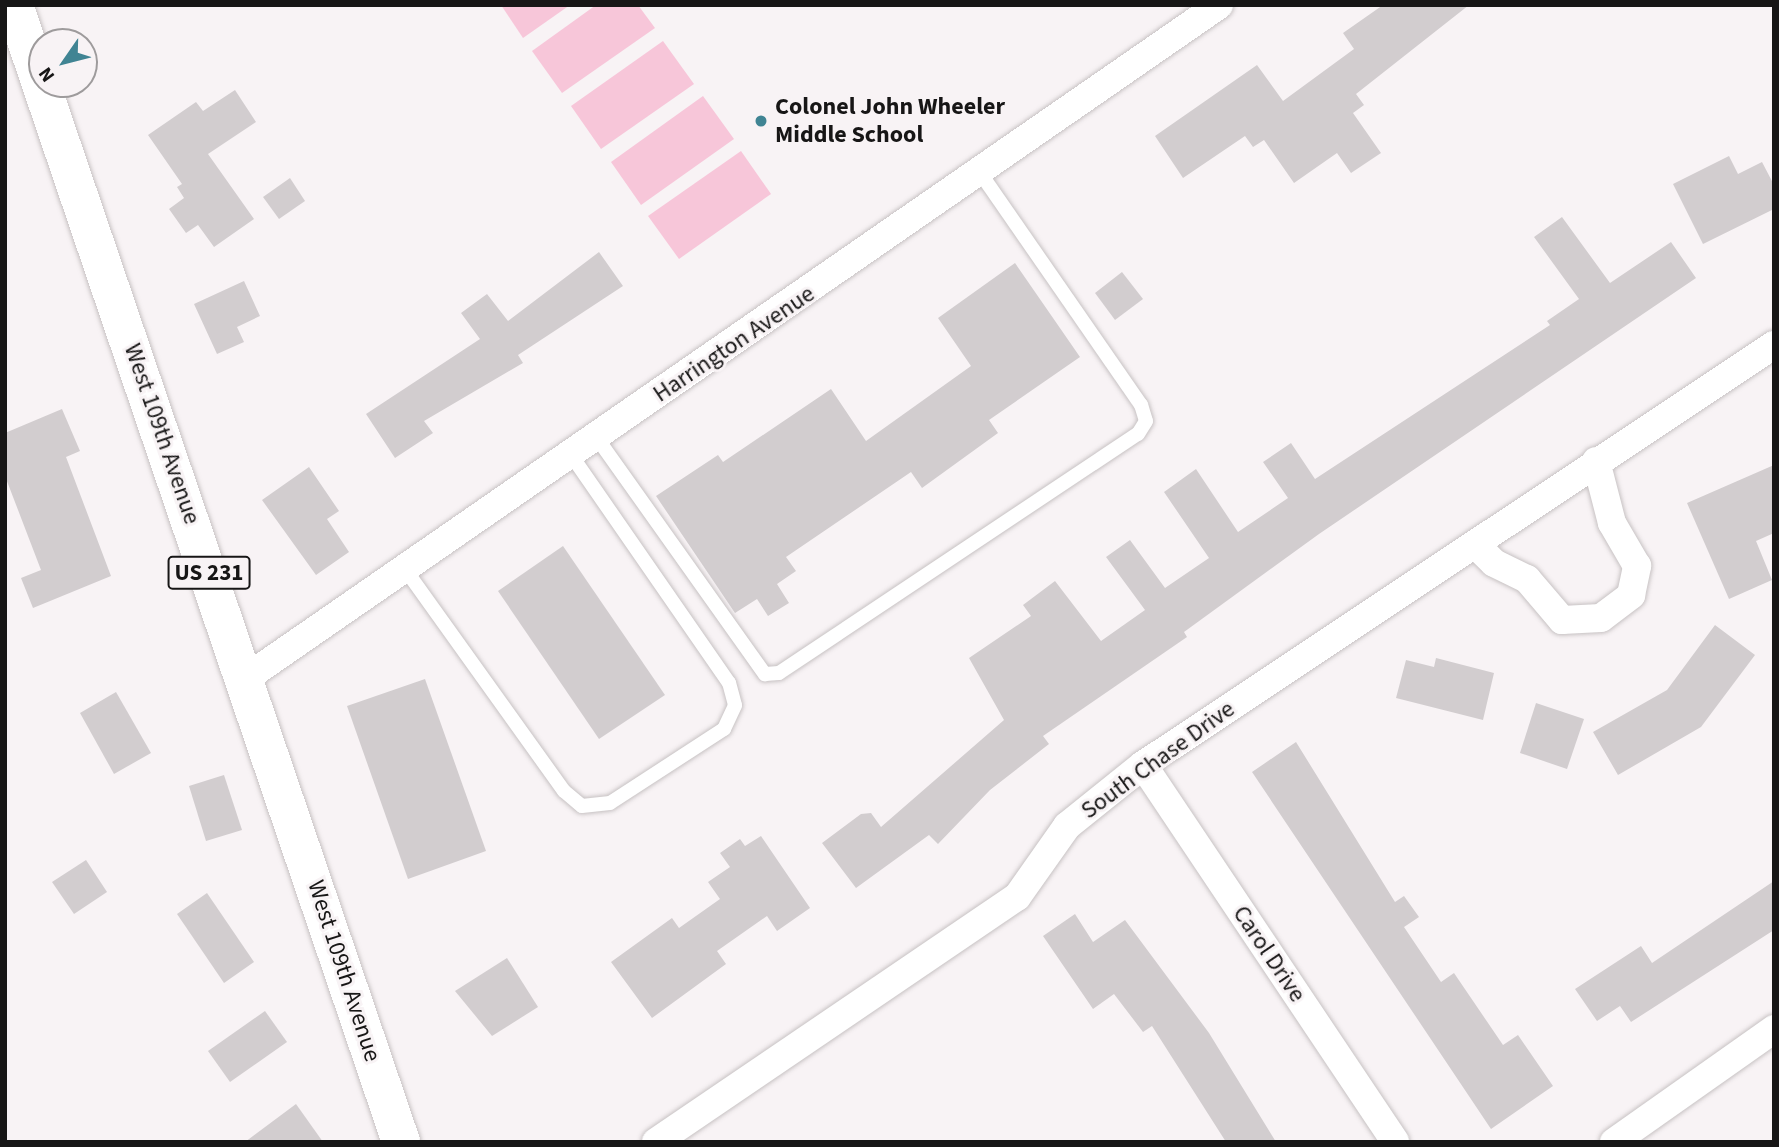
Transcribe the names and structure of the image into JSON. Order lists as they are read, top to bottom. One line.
{"streets":{"main road":["West 109th Avenue","US 231"],"street":["Harrington Avenue","South Chase Drive","Carol Drive"]},"crossings":[["Harrington Avenue","West 109th Avenue"],["South Chase Drive","Carol Drive"]],"places":["Colonel John Wheeler Middle School"],"north":"bottom left"}
